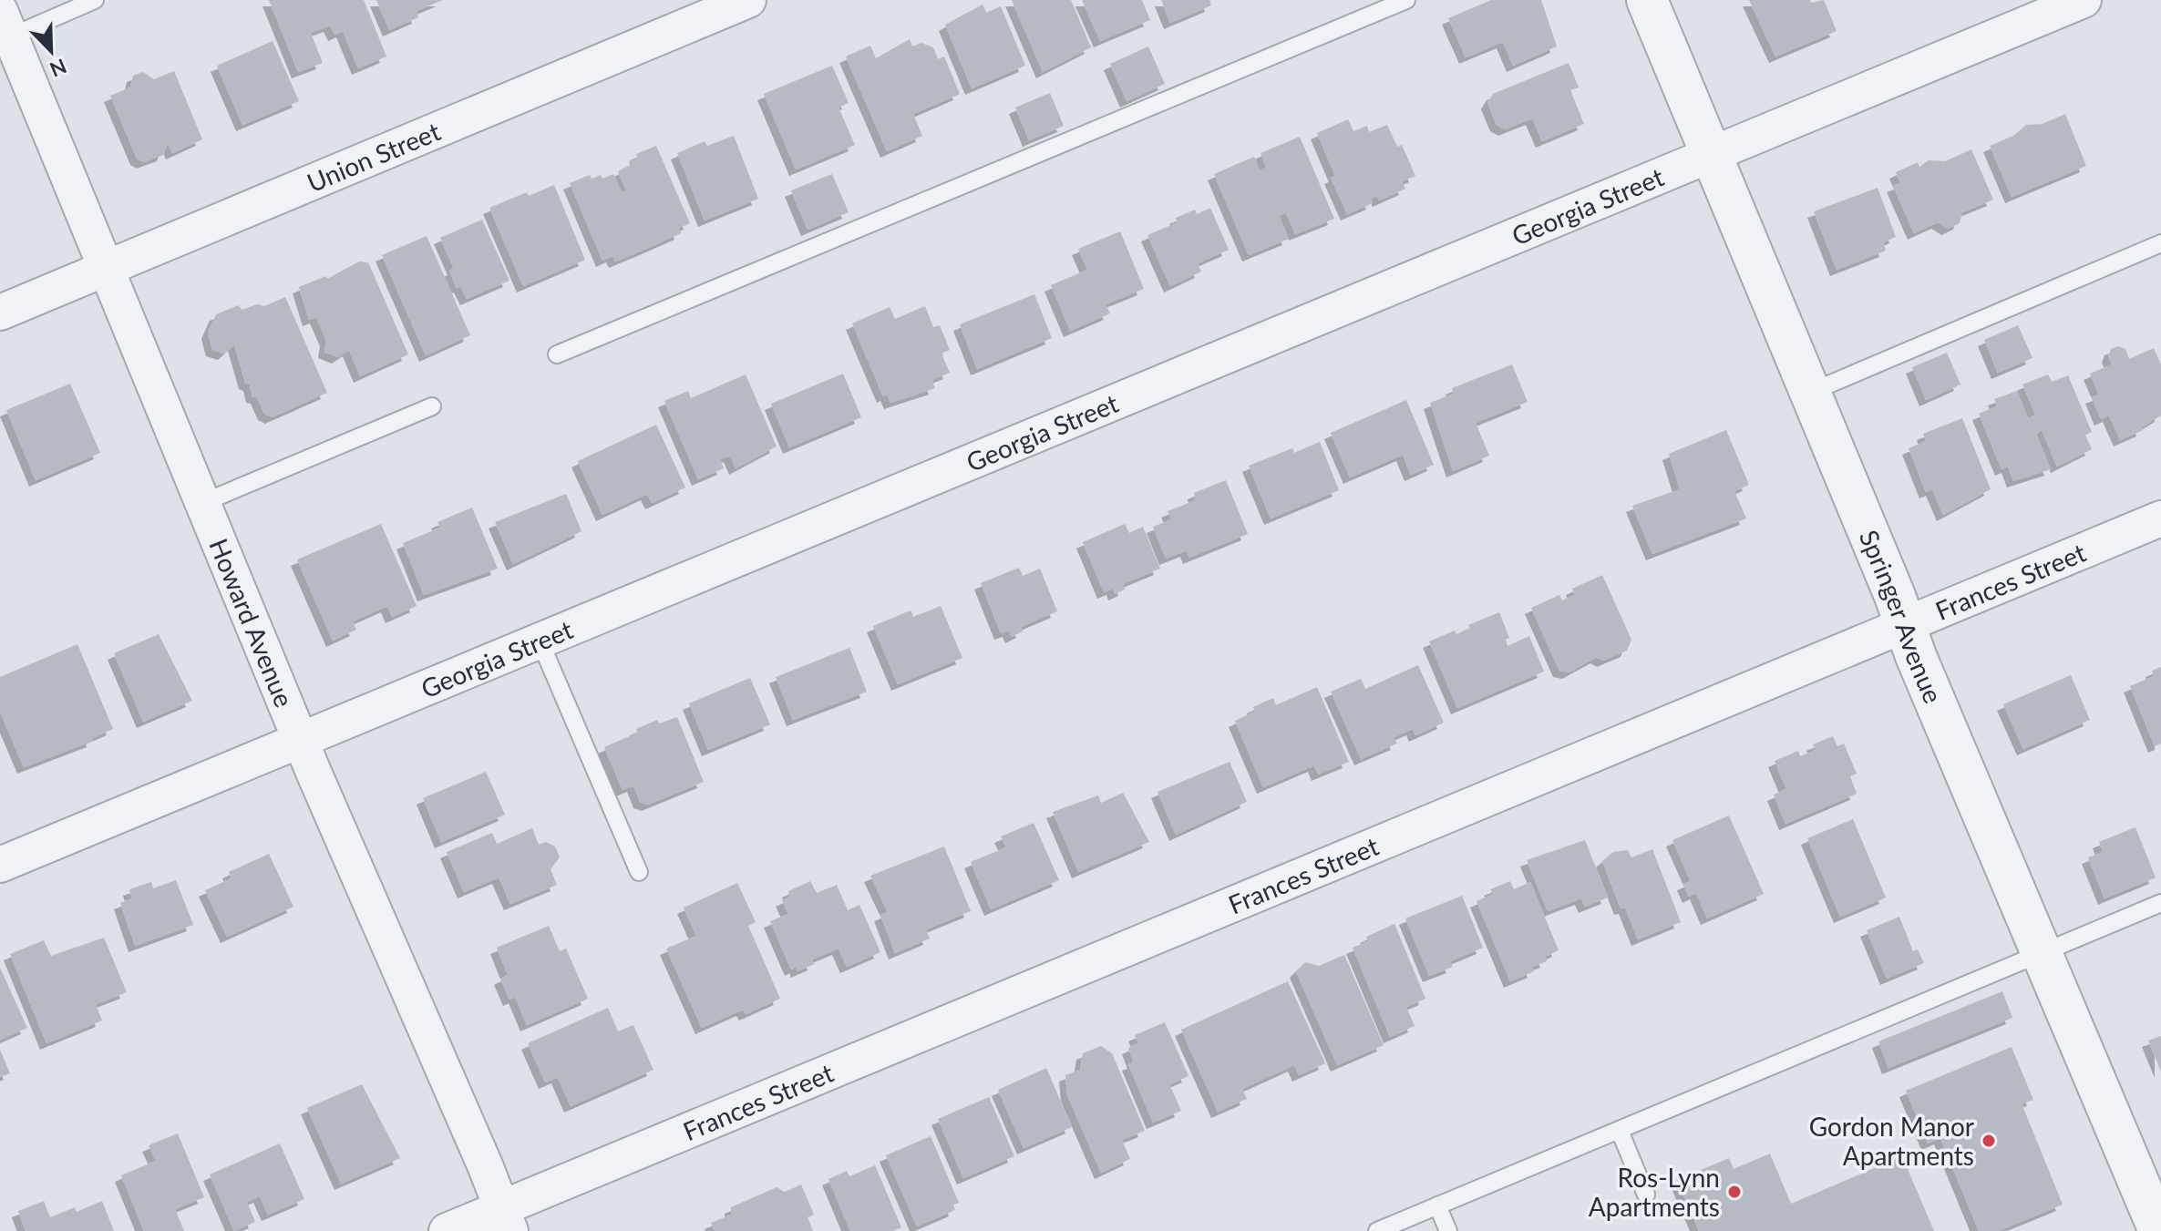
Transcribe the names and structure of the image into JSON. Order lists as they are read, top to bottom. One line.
{"streets":{"street":["Union Street","Georgia Street","Frances Street","Springer Avenue","Howard Avenue"]},"crossings":[["Union Street","Howard Avenue"],["Georgia Street","Springer Avenue"],["Georgia Street","Howard Avenue"],["Frances Street","Springer Avenue"],["Frances Street","Howard Avenue"]],"places":["Gordon Manor Apartments","Ros-Lynn Apartments"],"north":"bottom right"}
